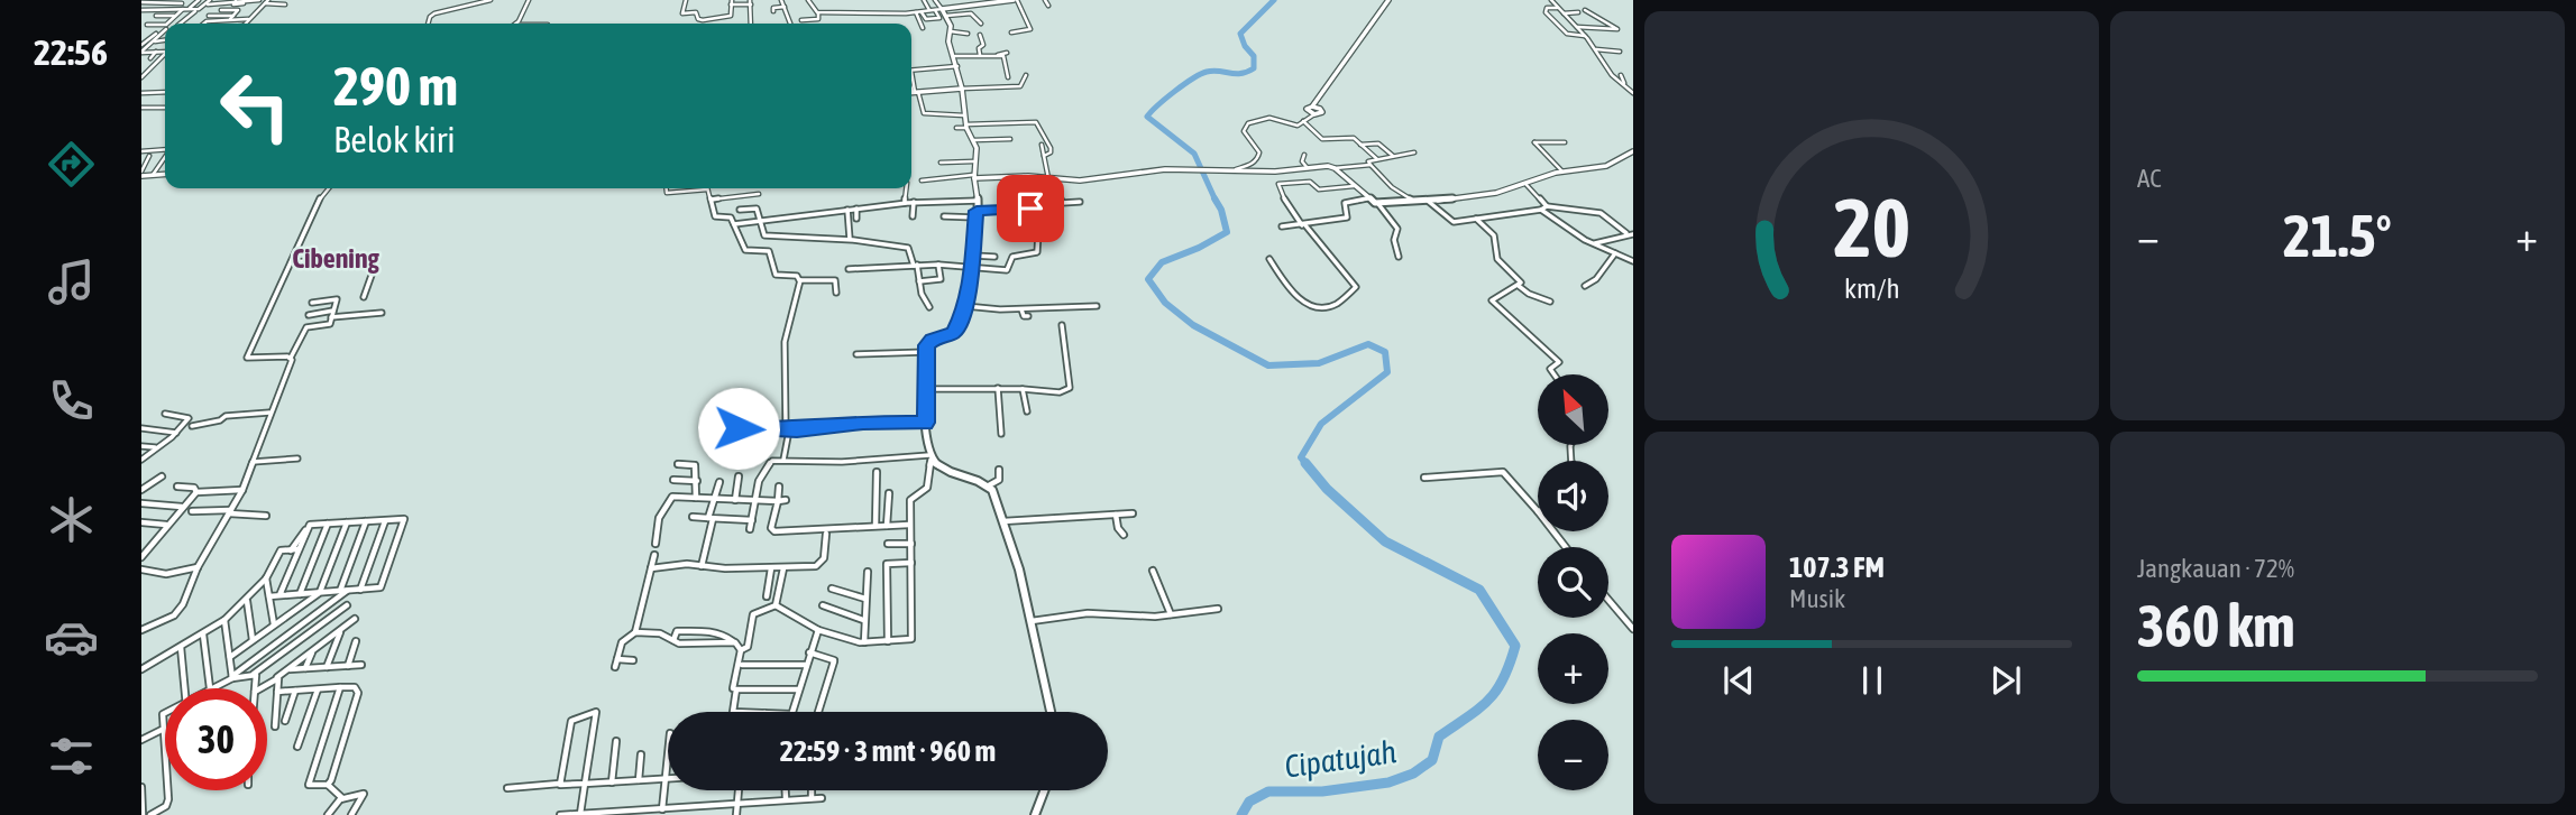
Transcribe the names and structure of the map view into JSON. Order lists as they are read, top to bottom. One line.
{"districts":["Cibening"],"water":["Cipatujah"],"north":"top left","page":{"tabs":"22:56","tile":["AC",["Jangkauan · 72%","360 km"]],"turn":["290 m","Belok kiri"],"heat":["−","21.5°","+"],"map_buttons":["+","−"],"song":["107.3 FM","Musik"],"limit":"30","trip":"22:59 · 3 mnt · 960 m","gauge":["20","km/h"]}}
